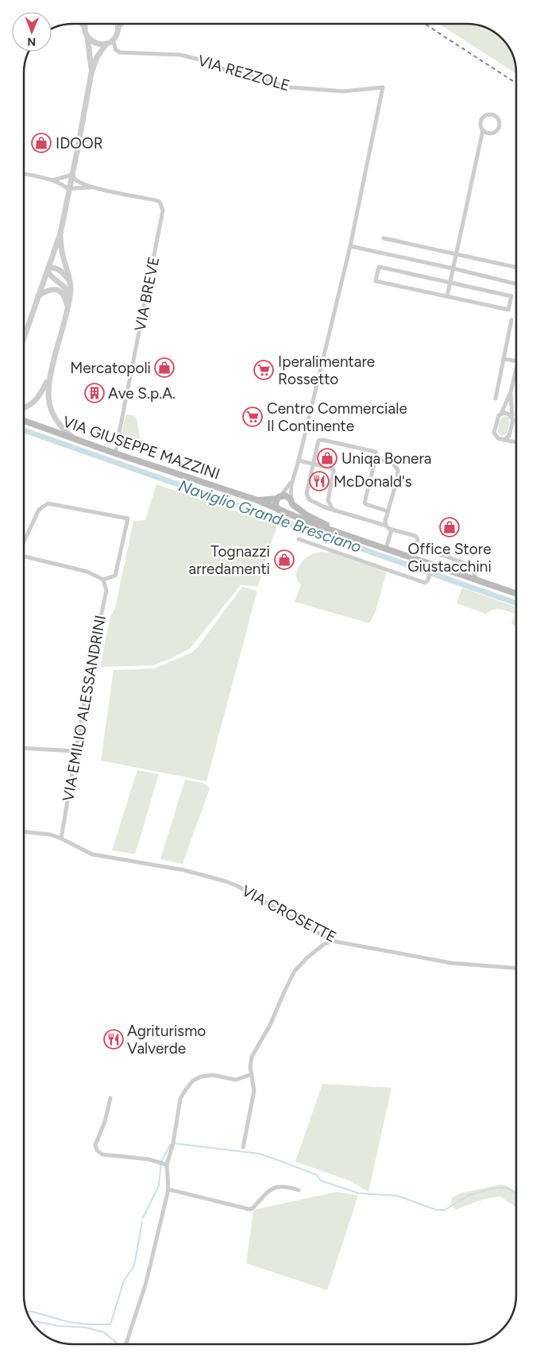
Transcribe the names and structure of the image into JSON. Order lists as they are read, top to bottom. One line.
{"streets":{"main road":["VIA GIUSEPPE MAZZINI"],"street":["VIA REZZOLE","VIA BREVE","VIA EMILIO ALESSANDRINI","VIA CROSETTE"]},"crossings":[["VIA BREVE","VIA GIUSEPPE MAZZINI"],["VIA EMILIO ALESSANDRINI","VIA CROSETTE"]],"water":["Naviglio Grande Bresciano"],"places":{"shop":["IDOOR","Mercatopoli","Uniqa Bonera","Office Store Giustacchini","Tognazzi arredamenti"],"supermarket":["Iperalimentare Rossetto","Centro Commerciale Il Continente"],"building":["Ave S.p.A."],"restaurant":["McDonald's","Agriturismo Valverde"]},"north":"bottom"}
